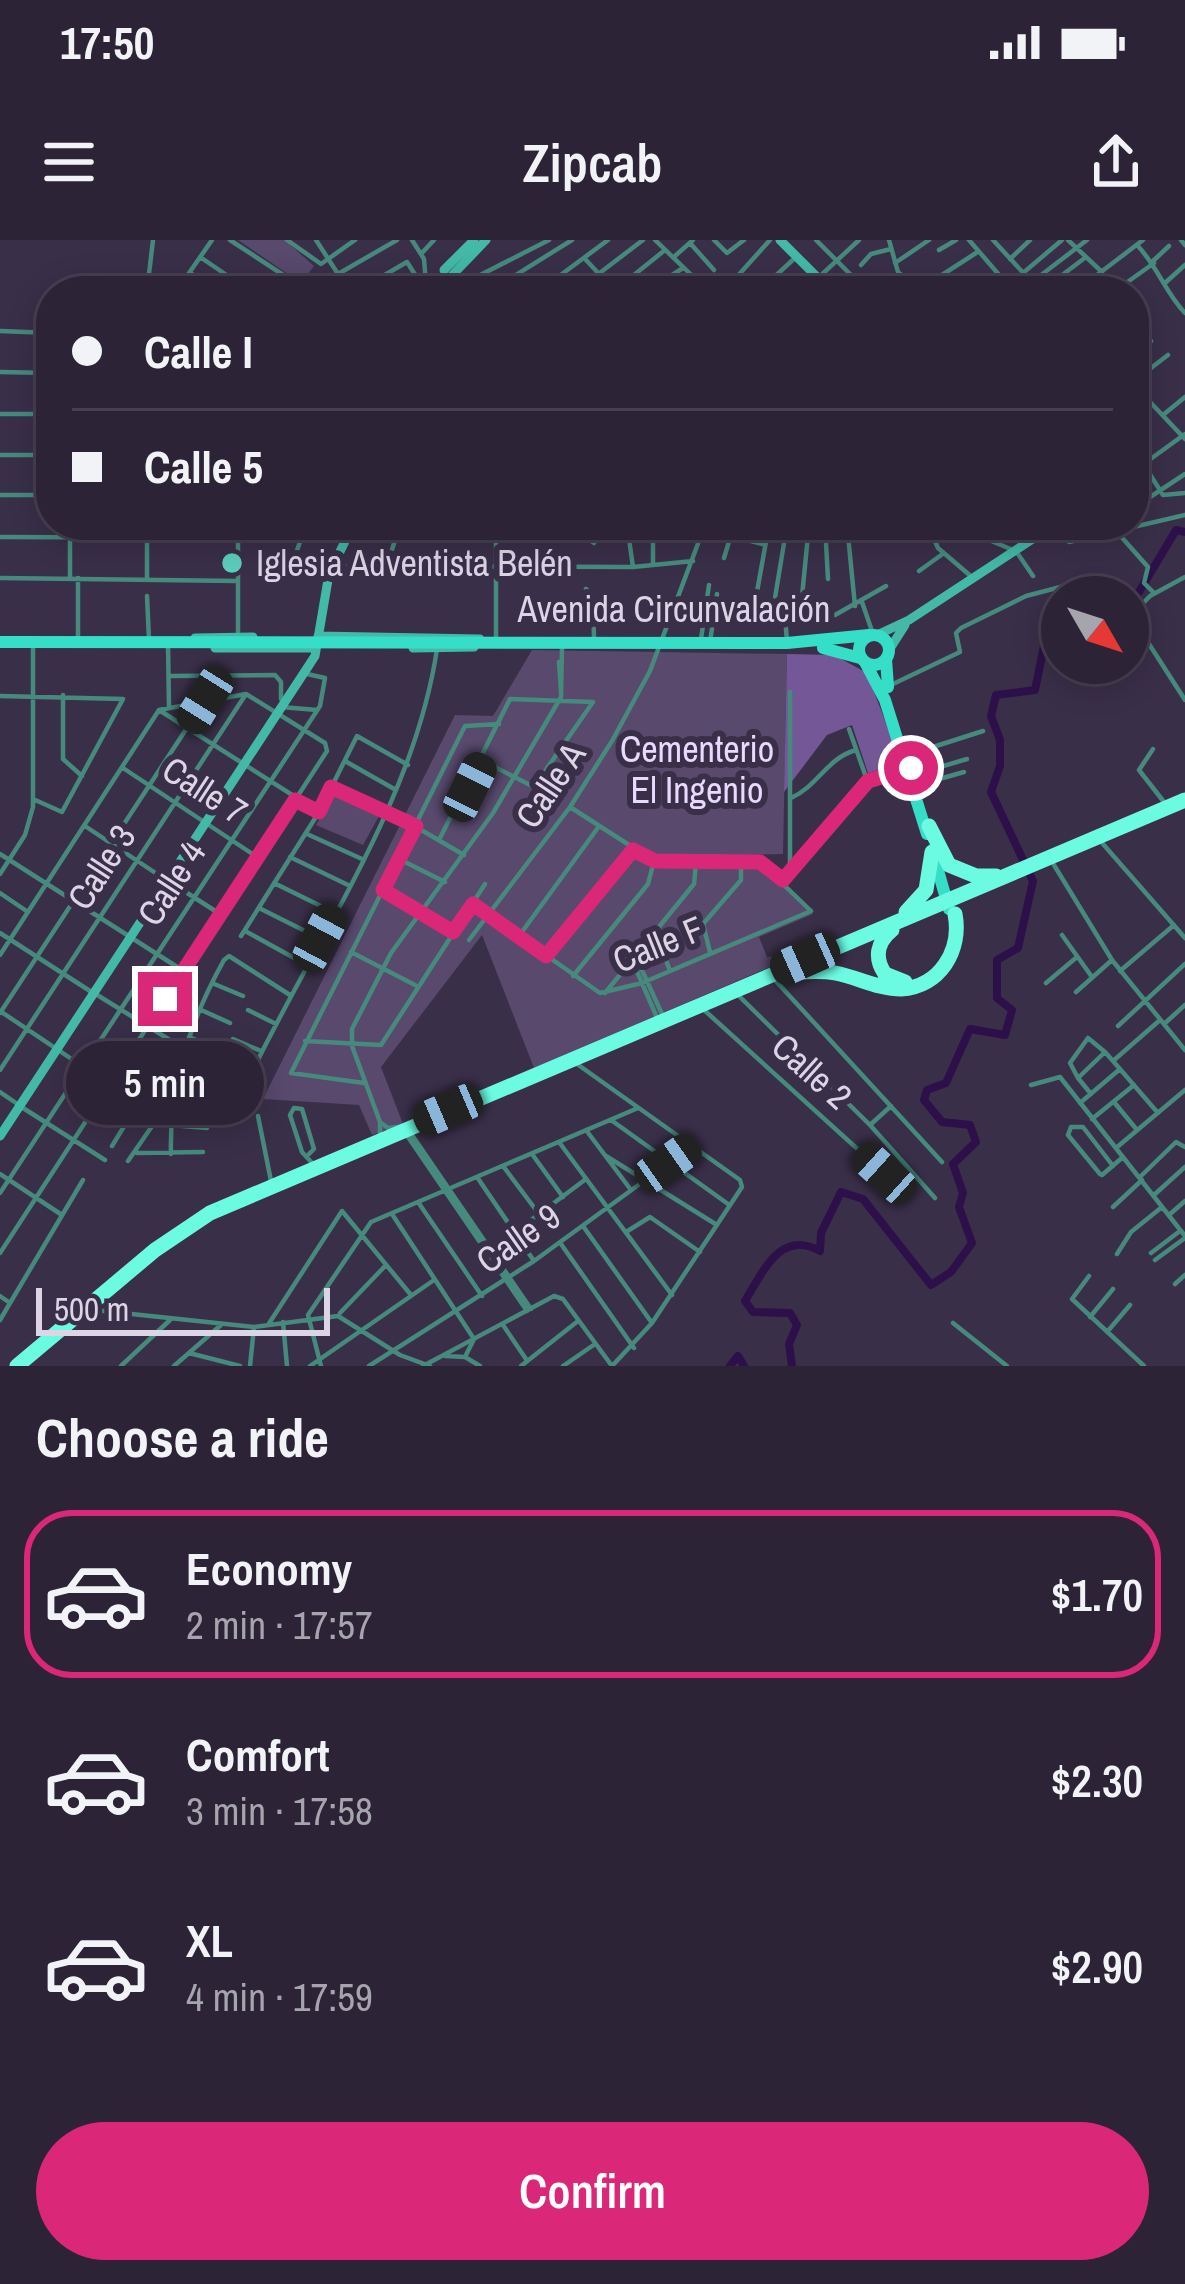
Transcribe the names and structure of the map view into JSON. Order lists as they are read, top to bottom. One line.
{"streets":{"main road":["Avenida Circunvalación"],"street":["Calle A","Calle 7","Calle 3","Calle 4","Calle F","Calle 2","Calle 9"]},"crossings":[["Avenida Circunvalación","Calle A"],["Calle A","Calle F"],["Calle 7","Calle 3"],["Calle 7","Calle 4"]],"parks":["Cementerio El Ingenio"],"places":["Iglesia Adventista Belén"],"scale_bar":"500 m","north":"bottom right","page":{"status":"17:50","header":"Zipcab","banner":["Calle I","Calle 5"],"bubble":"5 min","scale":"500 m","heading":"Choose a ride","list":[{"name":"Economy","note":"2 min · 17:57","value":"$1.70"},{"name":"Comfort","note":"3 min · 17:58","value":"$2.30"},{"name":"XL","note":"4 min · 17:59","value":"$2.90"}],"buttons":"Confirm"}}
